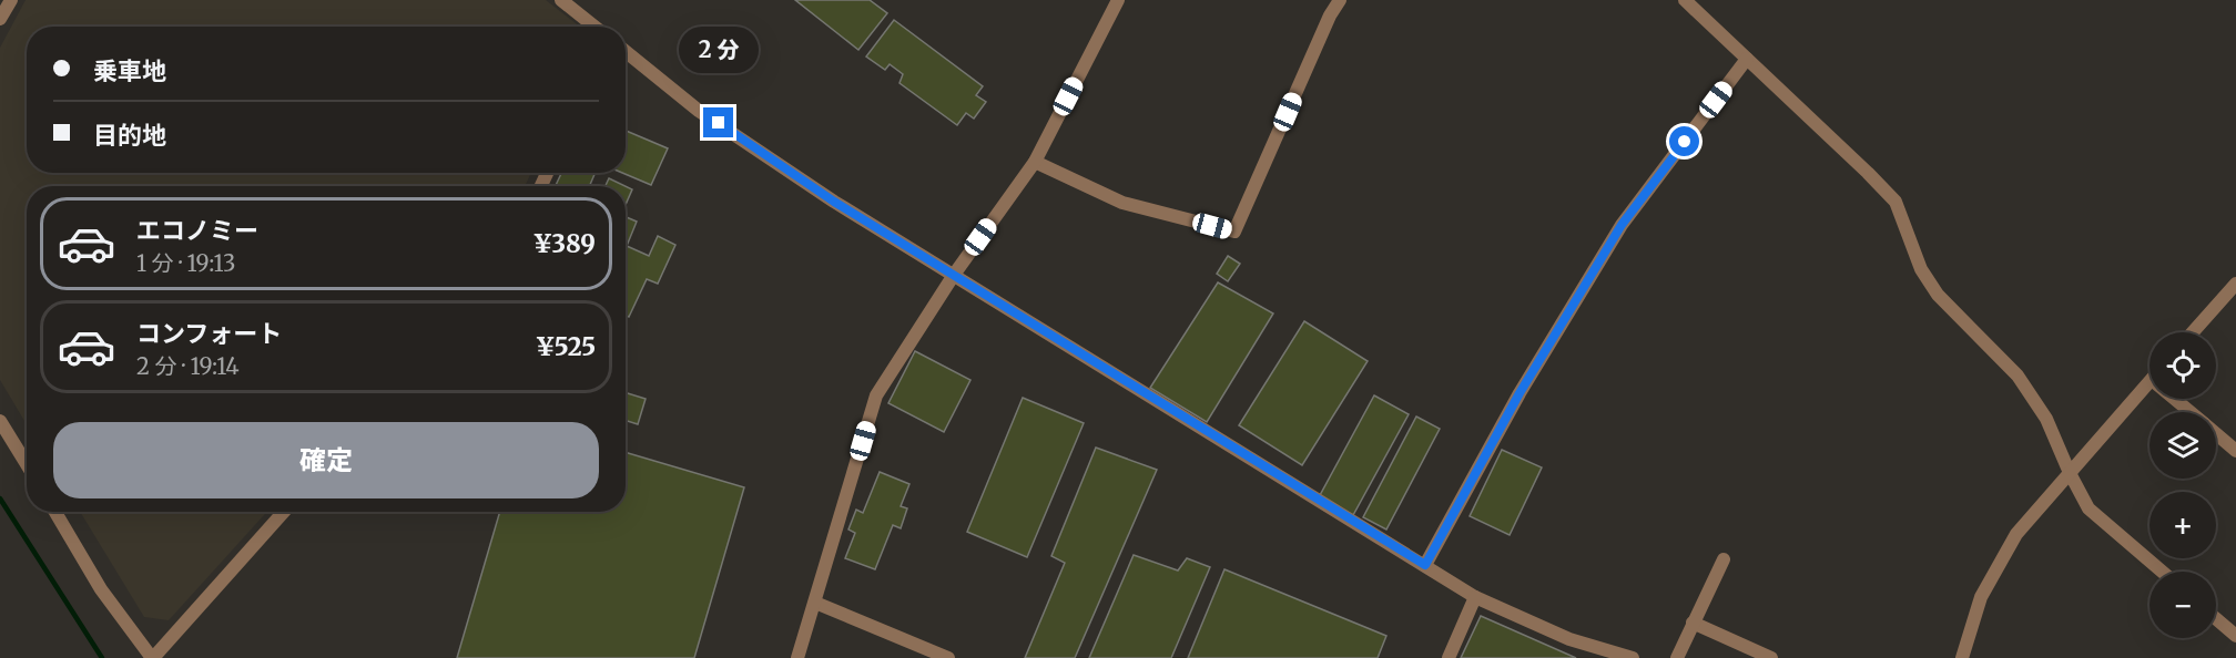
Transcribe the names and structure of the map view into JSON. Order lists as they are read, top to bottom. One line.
{"page":{"bubble":"2 分","banner":["乗車地","目的地"],"list":[{"name":"エコノミー","note":"1 分 · 19:13","value":"¥389"},{"name":"コンフォート","note":"2 分 · 19:14","value":"¥525"}],"map_buttons":["+","−"],"buttons":"確定"}}
